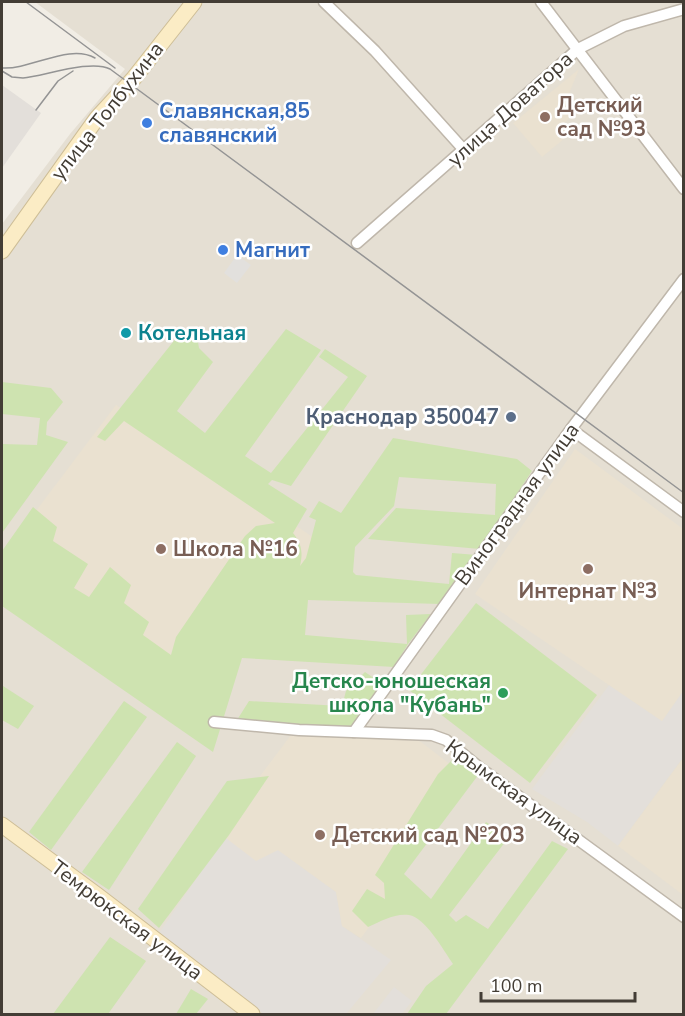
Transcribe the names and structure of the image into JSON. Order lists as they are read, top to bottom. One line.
{"streets":{"street":["улица Доватора","улица Толбухина","Виноградная улица","Крымская улица","Темрюкская улица"]},"crossings":[["Виноградная улица","Крымская улица"]],"places":["Детский сад №93","Славянская,85 славянский","Магнит","Котельная","Краснодар 350047","Школа №16","Интернат №3","Детско-юношеская школа \"Кубань\"","Детский сад №203"],"scale_bar":"100 m"}
